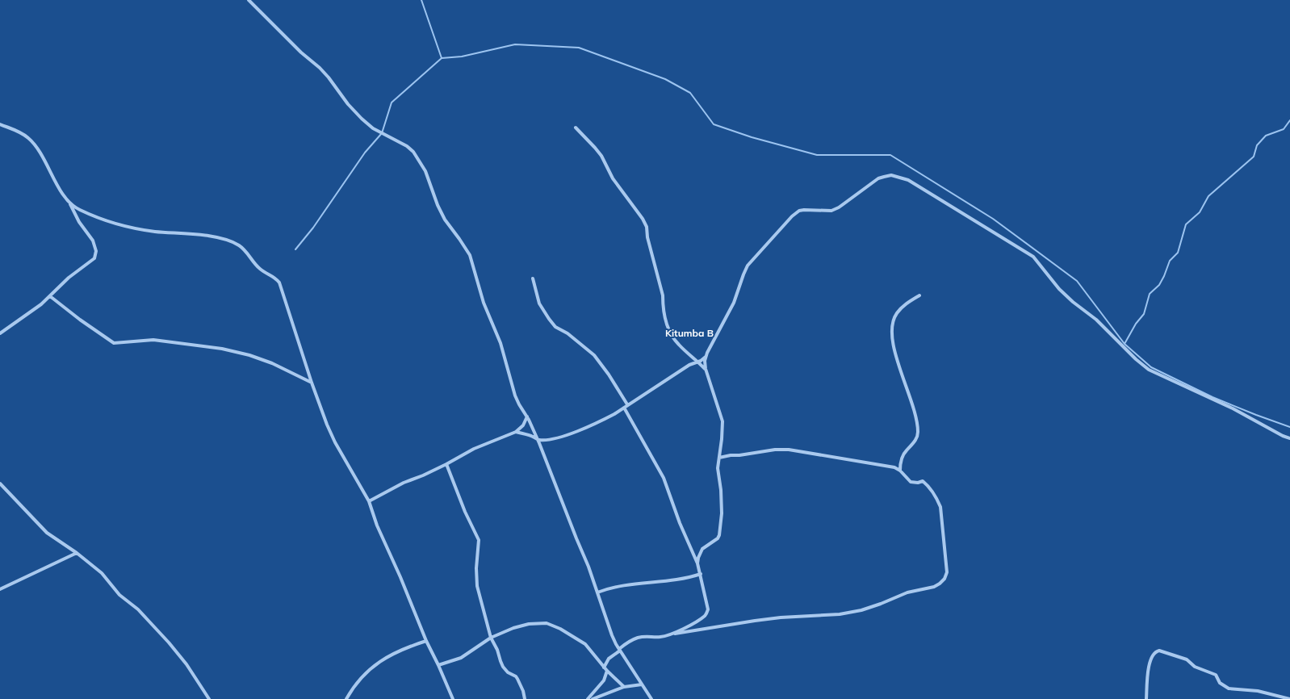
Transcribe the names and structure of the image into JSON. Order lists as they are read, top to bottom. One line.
{"districts":["Kitumba B"]}
